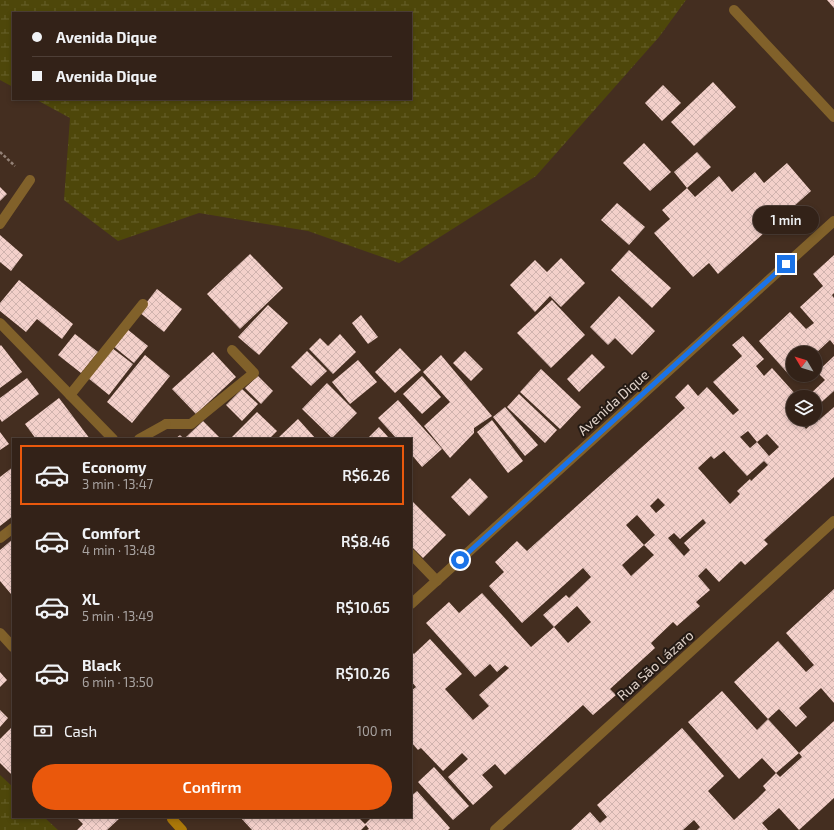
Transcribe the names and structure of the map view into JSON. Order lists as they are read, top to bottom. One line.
{"streets":{"street":["Avenida Dique","Rua São Lázaro"]},"north":"top left","page":{"banner":["Avenida Dique","Avenida Dique"],"bubble":"1 min","list":[{"name":"Economy","note":"3 min · 13:47","value":"R$6.26"},{"name":"Comfort","note":"4 min · 13:48","value":"R$8.46"},{"name":"XL","note":"5 min · 13:49","value":"R$10.65"},{"name":"Black","note":"6 min · 13:50","value":"R$10.26"}],"pay":["Cash","100 m"],"buttons":"Confirm"}}
